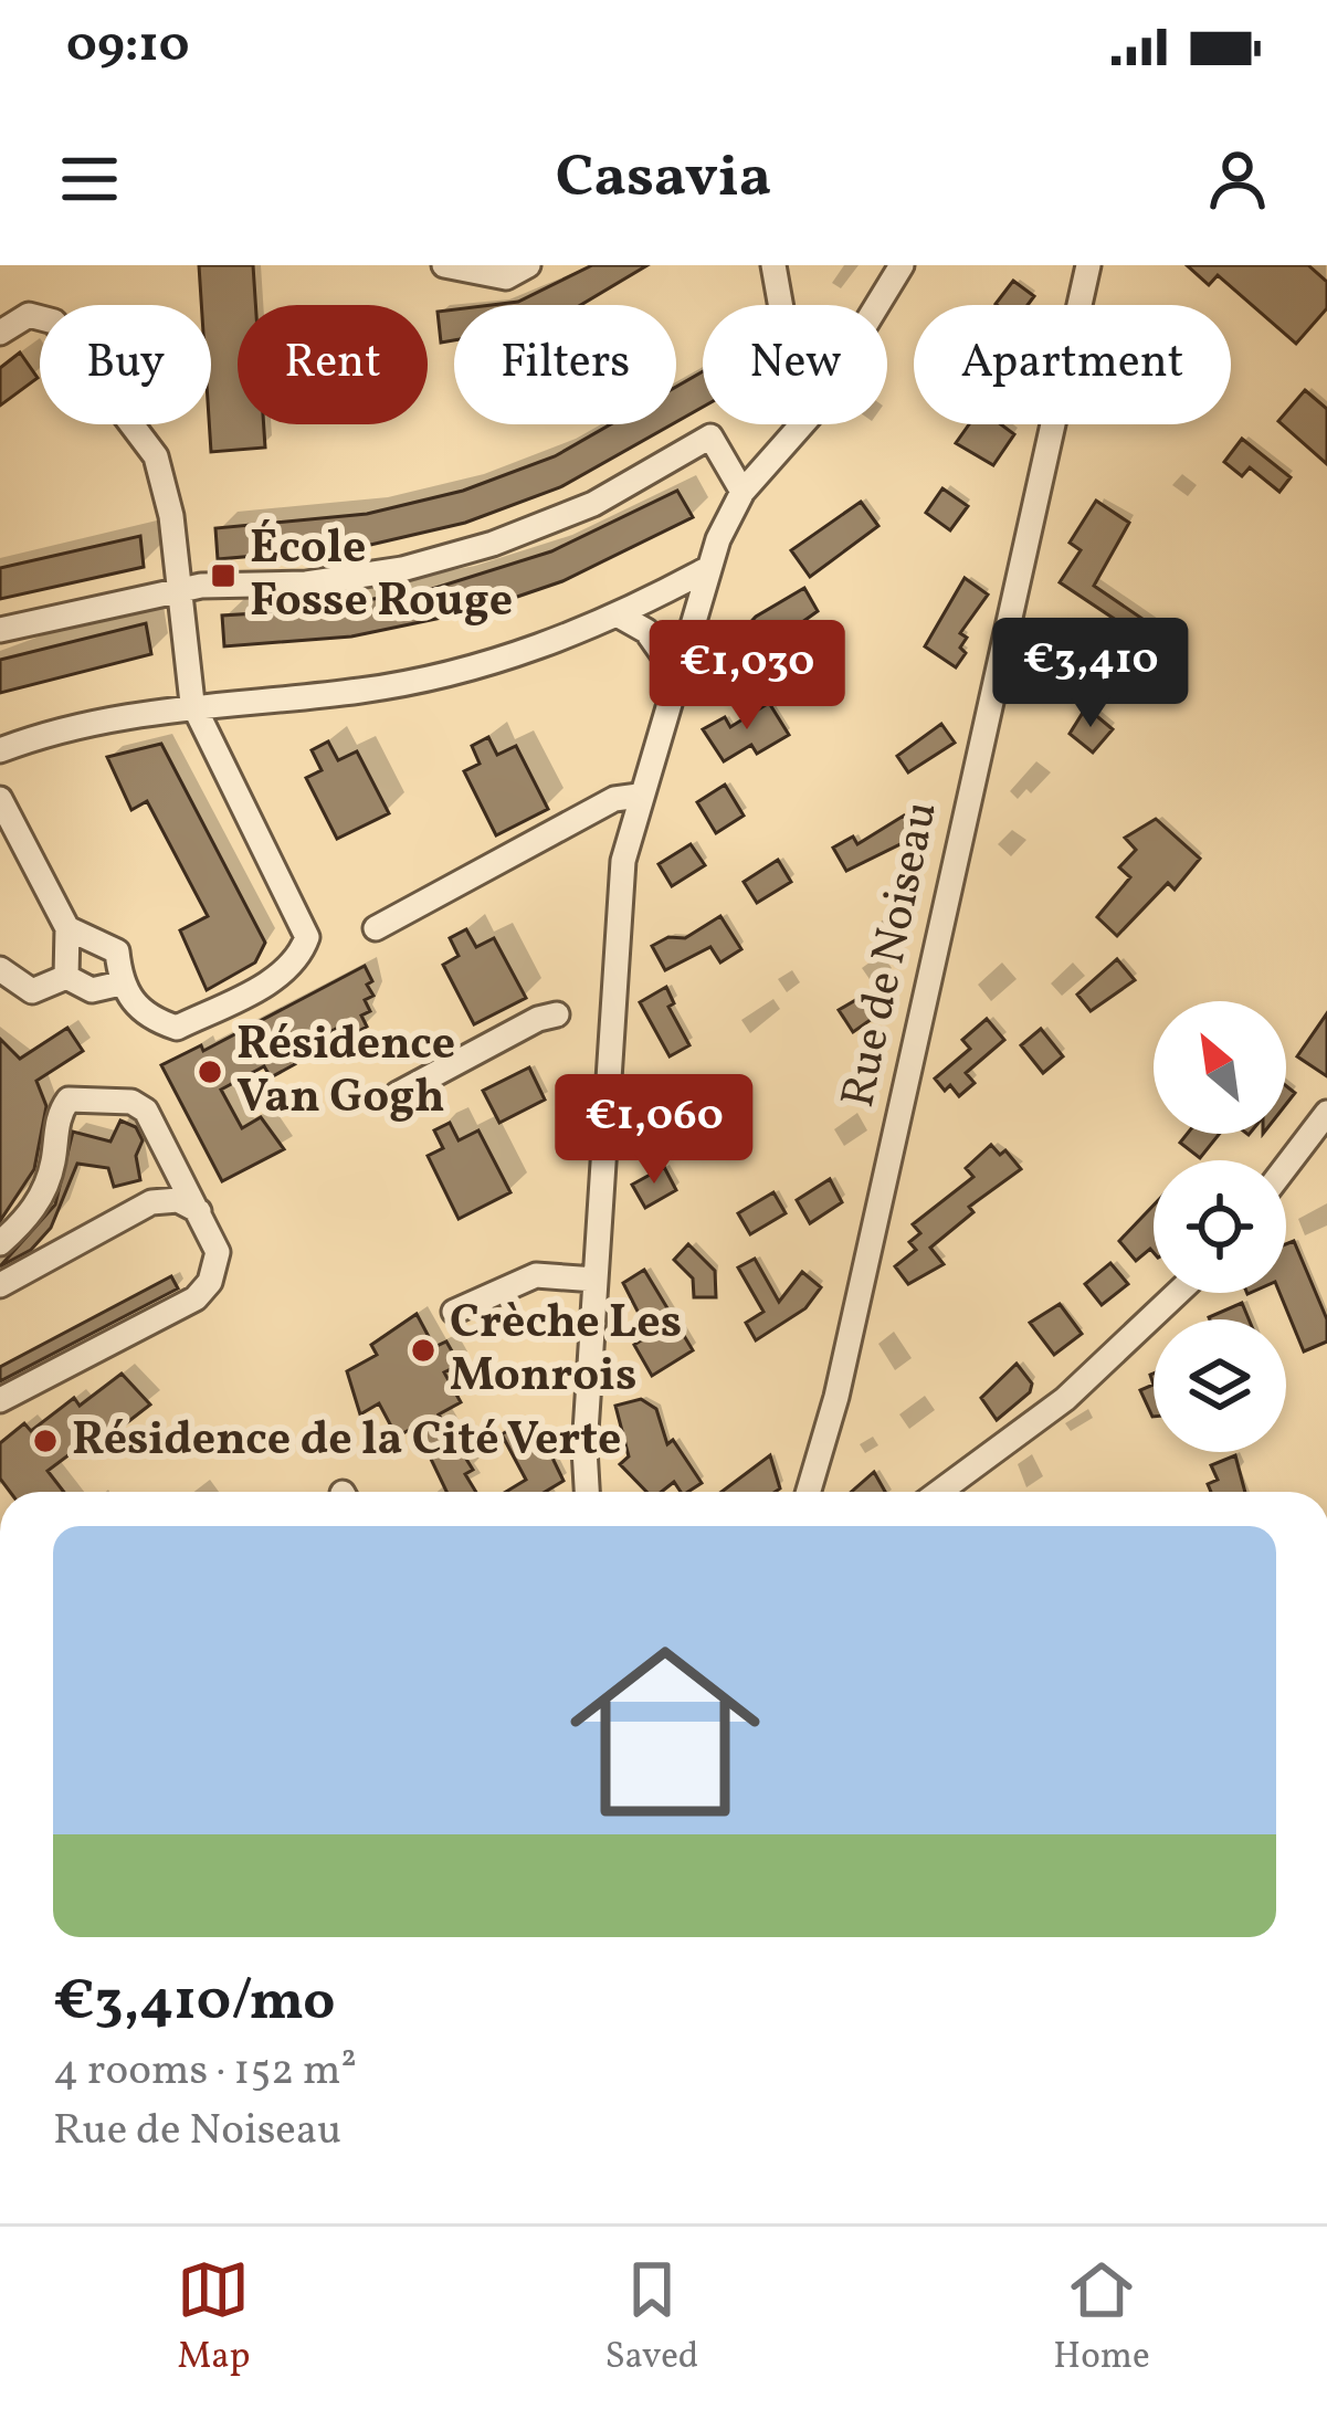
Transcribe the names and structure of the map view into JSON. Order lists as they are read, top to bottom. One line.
{"streets":{"street":["Rue de Noiseau"]},"places":{"transit":["École Fosse Rouge"],"other":["Résidence Van Gogh","Crèche Les Monrois","Résidence de la Cité Verte"]},"north":"top left","page":{"status":"09:10","header":"Casavia","chip":["Buy","Rent","Filters","New","Apartment"],"price":["€3,410","€1,030","€1,060"],"list":[{"name":"€3,410/mo","note":"4 rooms · 152 m² · Rue de Noiseau"}],"tabs":["Map","Saved","Home"]}}
